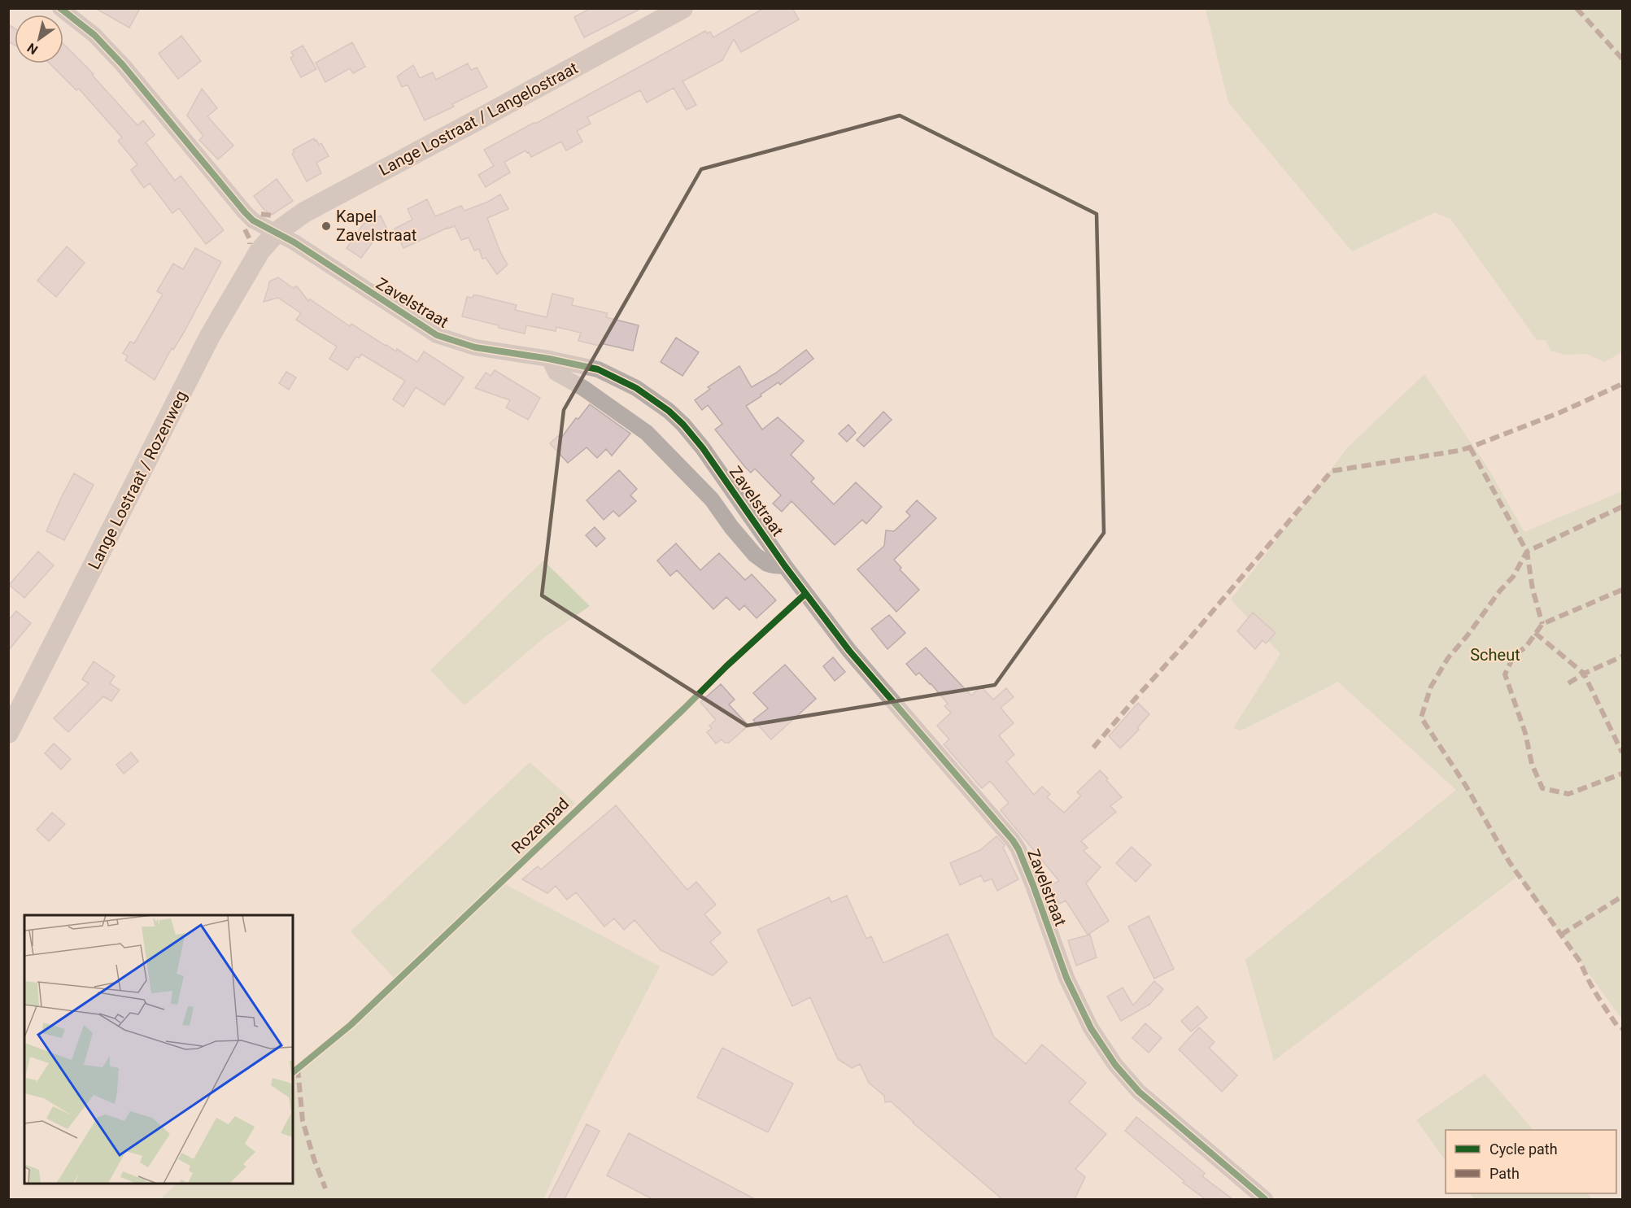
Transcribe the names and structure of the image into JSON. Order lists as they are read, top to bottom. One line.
{"streets":{"street":["Lange Lostraat / Langelostraat","Zavelstraat","Lange Lostraat / Rozenweg"],"cycle path":["Rozenpad"]},"crossings":[["Lange Lostraat / Langelostraat","Zavelstraat"],["Lange Lostraat / Langelostraat","Lange Lostraat / Rozenweg"],["Zavelstraat","Lange Lostraat / Rozenweg"]],"parks":["Scheut"],"places":["Kapel Zavelstraat"],"legend":["Cycle path","Path"],"north":"bottom left"}
